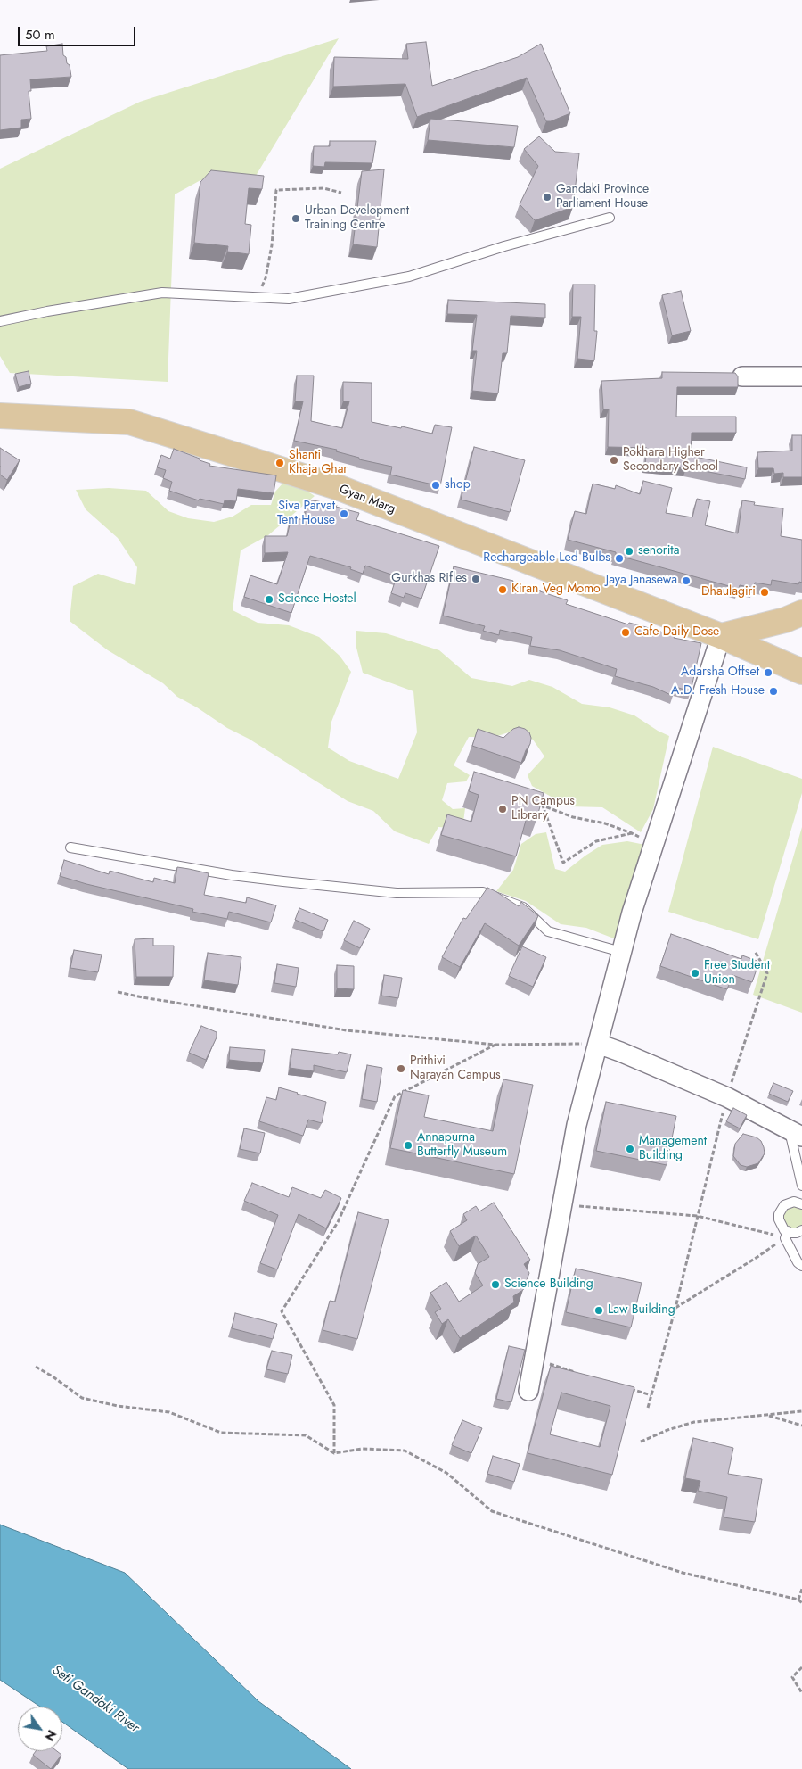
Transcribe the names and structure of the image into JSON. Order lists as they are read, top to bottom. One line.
{"streets":{"main road":["Gyan Marg"]},"water":["Seti Gandaki River"],"places":["Gandaki Province Parliament House","Urban Development Training Centre","Pokhara Higher Secondary School","Shanti Khaja Ghar","shop","Siva Parvat Tent House","senorita","Rechargeable Led Bulbs","Gurkhas Rifles","Jaya Janasewa","Kiran Veg Momo","Dhaulagiri","Science Hostel","Cafe Daily Dose","Adarsha Offset","A.D. Fresh House","PN Campus Library","Free Student Union","Prithivi Narayan Campus","Annapurna Butterfly Museum","Management Building","Science Building","Law Building"],"scale_bar":"50 m","north":"bottom right"}
